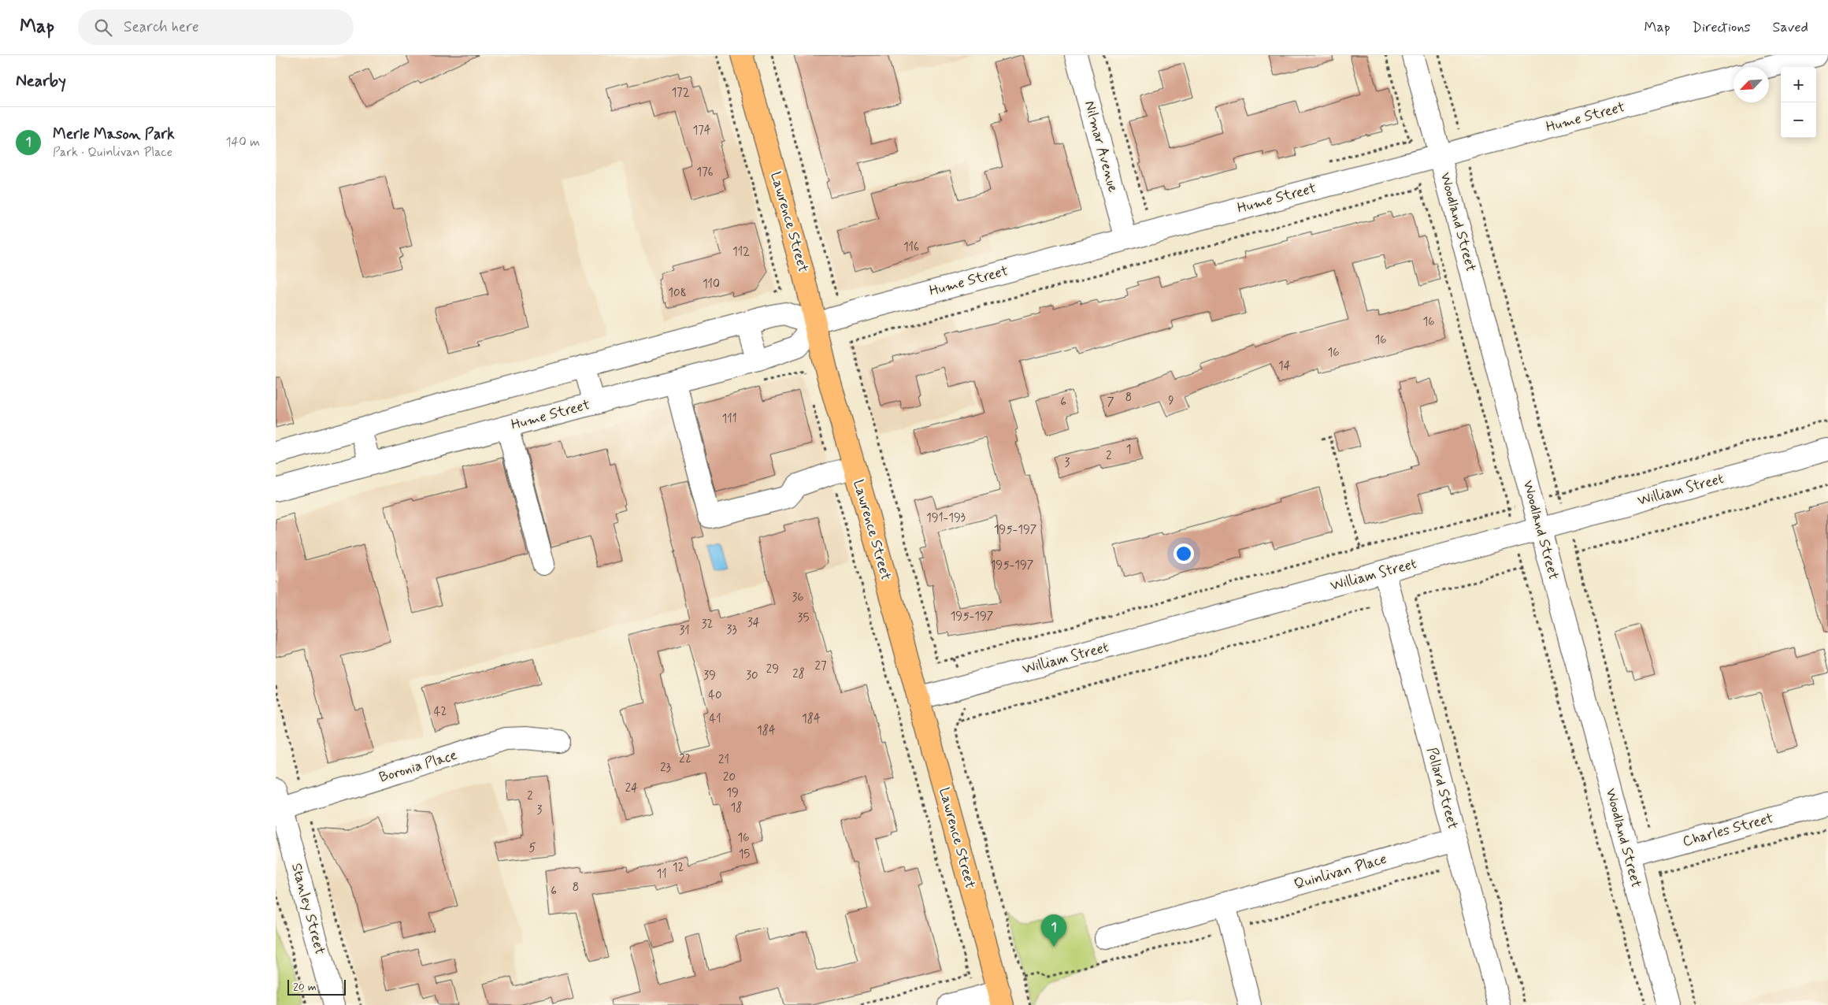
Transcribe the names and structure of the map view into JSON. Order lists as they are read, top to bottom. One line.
{"streets":{"main road":["Lawrence Street"],"street":["Hume Street","Nilmar Avenue","Woodland Street","William Street","Boronia Place","Pollard Street","Charles Street","Quinlivan Place","Stanley Street"]},"crossings":[["Hume Street","Nilmar Avenue"],["Hume Street","Lawrence Street"],["Hume Street","Woodland Street"],["Lawrence Street","William Street"],["Woodland Street","William Street"],["Woodland Street","Charles Street"],["William Street","Pollard Street"],["Boronia Place","Stanley Street"],["Pollard Street","Quinlivan Place"]],"house_numbers":["172","174","176","116","112","110","108","16","16","16","14","8","9","6","7","111","1","2","3","191-193","195-197","195-197","36","195-197","35","34","32","33","31","27","29","28","39","30","40","42","41","184","184","22","21","23","20","24","19","2","18","3","16","5","15","12","11","8","6"],"scale_bar":"20 m","north":"bottom left","page":{"header":"Map","search":"Search here","nav":["Map","Directions","Saved"],"heading":"Nearby","map_buttons":["+","−"],"list":[{"mark":"1","name":"Merle Mason Park","note":"Park · Quinlivan Place","value":"140 m"}],"pins":"1","scale":"20 m"}}
